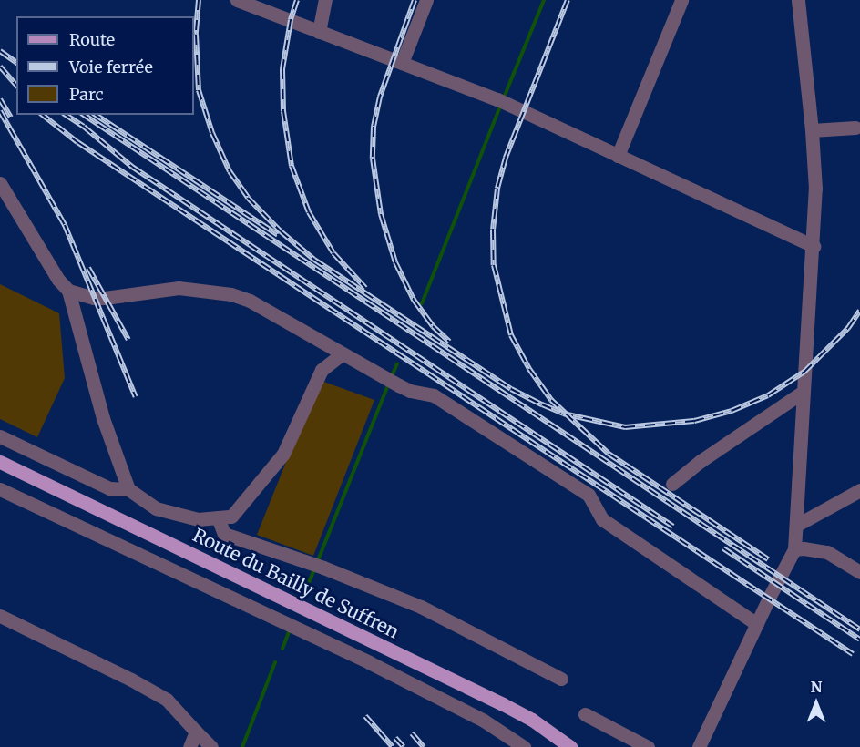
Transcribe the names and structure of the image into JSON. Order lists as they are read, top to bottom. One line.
{"streets":{"main road":["Route du Bailly de Suffren"]},"legend":["Route","Voie ferrée","Parc"],"north":"top"}
